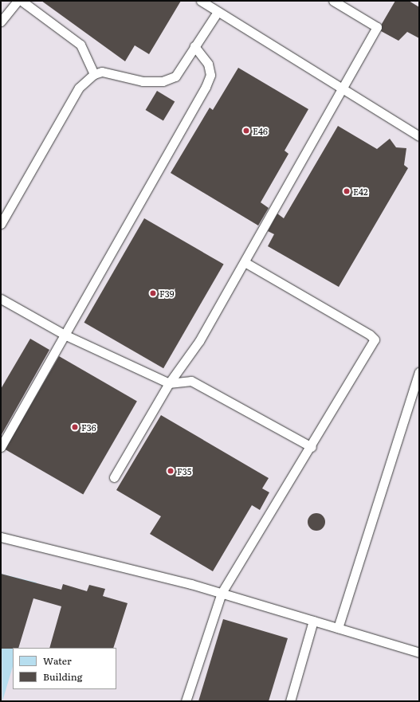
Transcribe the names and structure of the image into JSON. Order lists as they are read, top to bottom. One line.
{"places":["E46","E42","F39","F36","F35"],"legend":["Water","Building"]}
